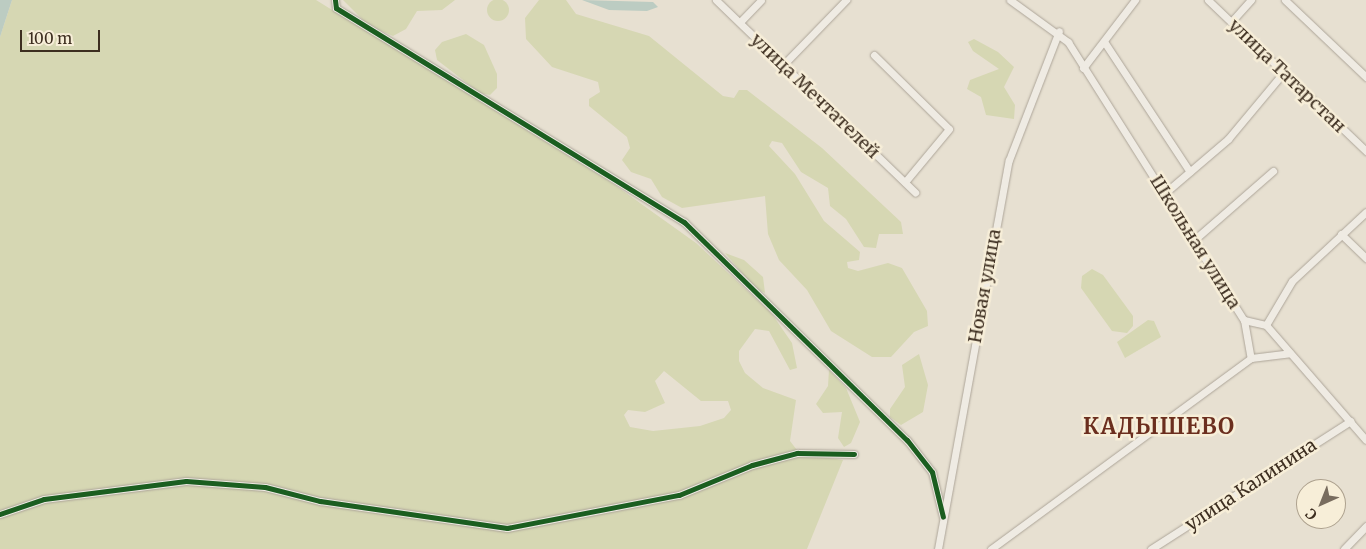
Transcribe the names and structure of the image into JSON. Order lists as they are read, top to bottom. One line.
{"streets":{"street":["улица Татарстан","улица Мечтателей","Школьная улица","Новая улица","улица Калинина"]},"crossings":[["Школьная улица","Новая улица"]],"districts":["КАДЫШЕВО"],"scale_bar":"100 m","north":"bottom left"}
